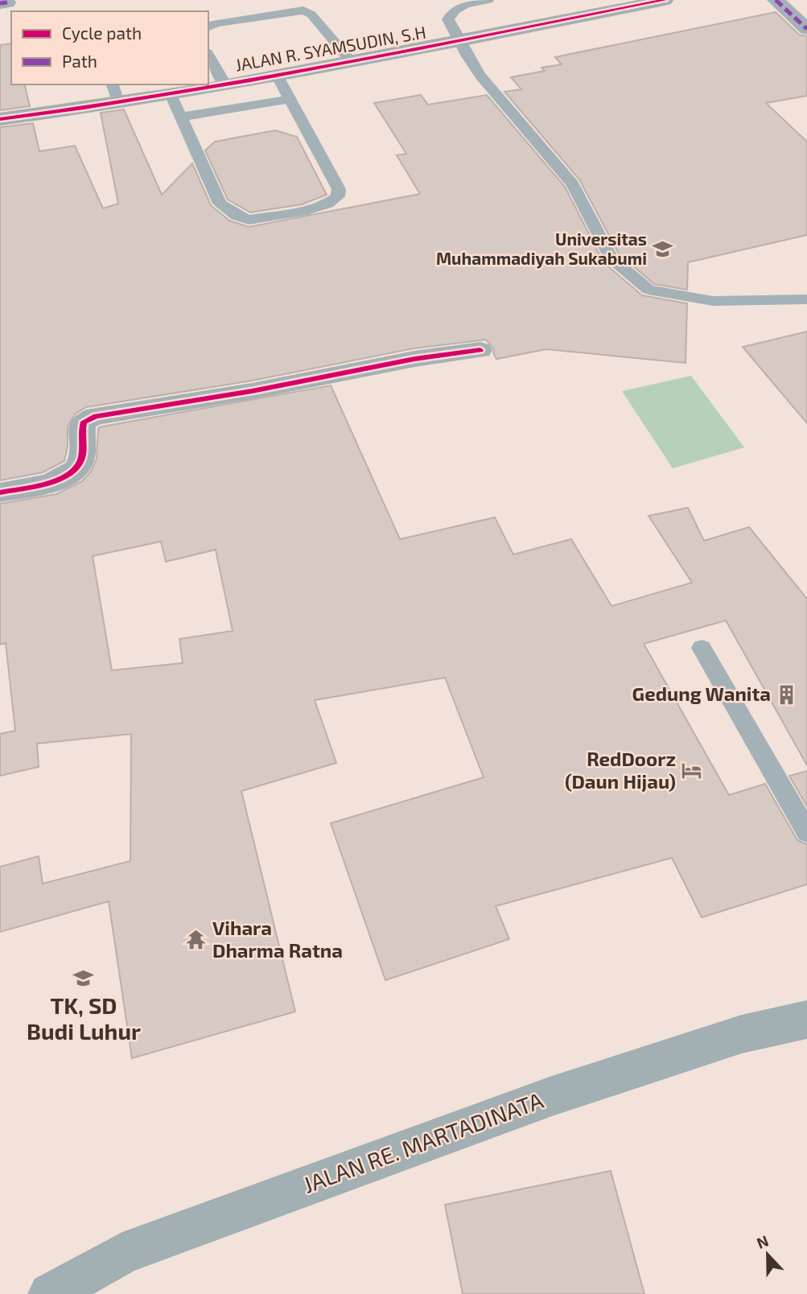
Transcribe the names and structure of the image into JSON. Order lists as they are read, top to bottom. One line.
{"streets":{"street":["JALAN R. SYAMSUDIN, S.H","JALAN RE. MARTADINATA"]},"places":{"school or university":["Universitas Muhammadiyah Sukabumi","TK, SD Budi Luhur"],"building":["Gedung Wanita"],"hotel":["RedDoorz (Daun Hijau)"],"temple":["Vihara Dharma Ratna"]},"legend":["Cycle path","Path"],"north":"top"}
